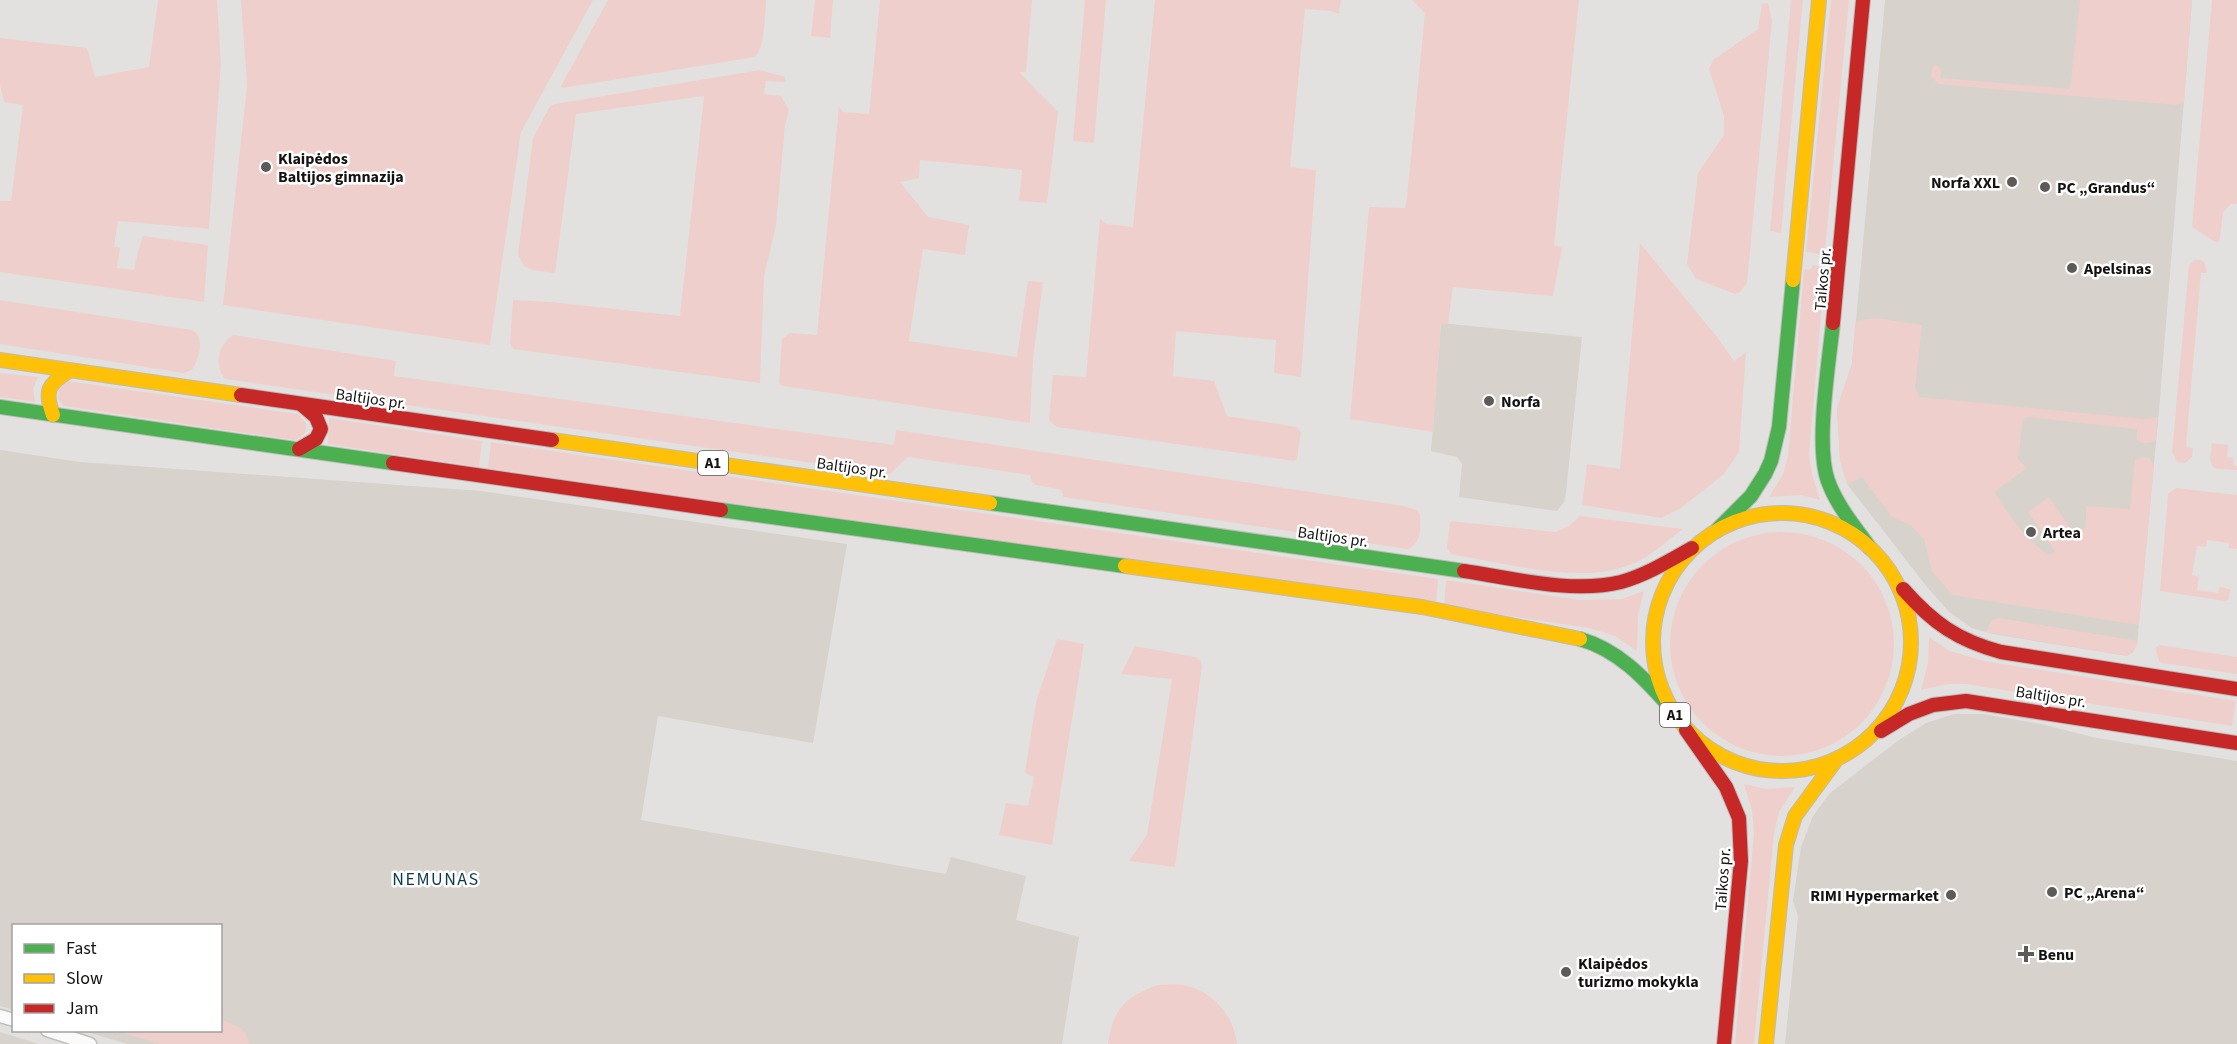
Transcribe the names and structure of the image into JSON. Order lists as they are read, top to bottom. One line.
{"streets":{"main road":["Taikos pr.","Baltijos pr.","A1"]},"crossings":[["Taikos pr.","A1"],["Baltijos pr.","A1"]],"districts":["NEMUNAS"],"places":{"other":["Klaipėdos Baltijos gimnazija","Norfa XXL","PC „Grandus“","Apelsinas","Norfa","Artea","PC „Arena“","RIMI Hypermarket","Klaipėdos turizmo mokykla"],"health":["Benu"]},"legend":["Fast","Slow","Jam"]}
